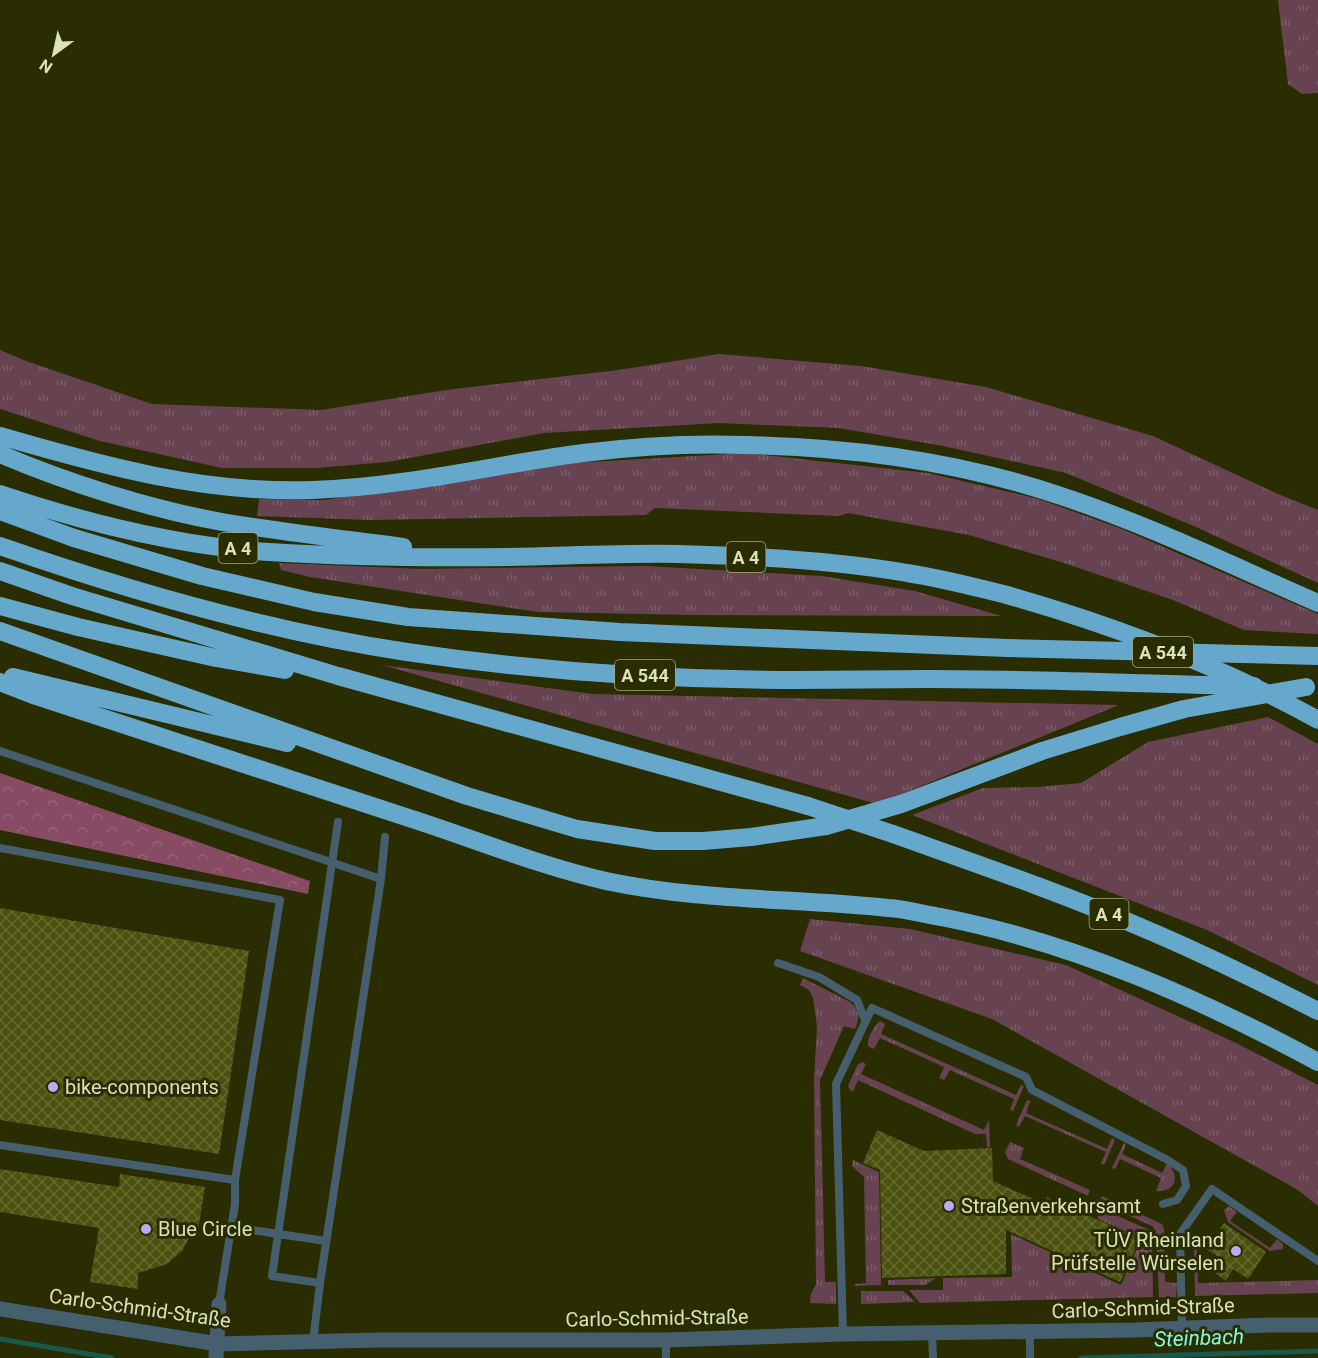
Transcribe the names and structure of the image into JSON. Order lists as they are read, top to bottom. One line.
{"streets":{"highway":["A 4","A 544"],"street":["Carlo-Schmid-Straße"]},"water":["Steinbach"],"places":["bike-components","Straßenverkehrsamt","Blue Circle","TÜV Rheinland Prüfstelle Würselen"],"north":"bottom left"}
